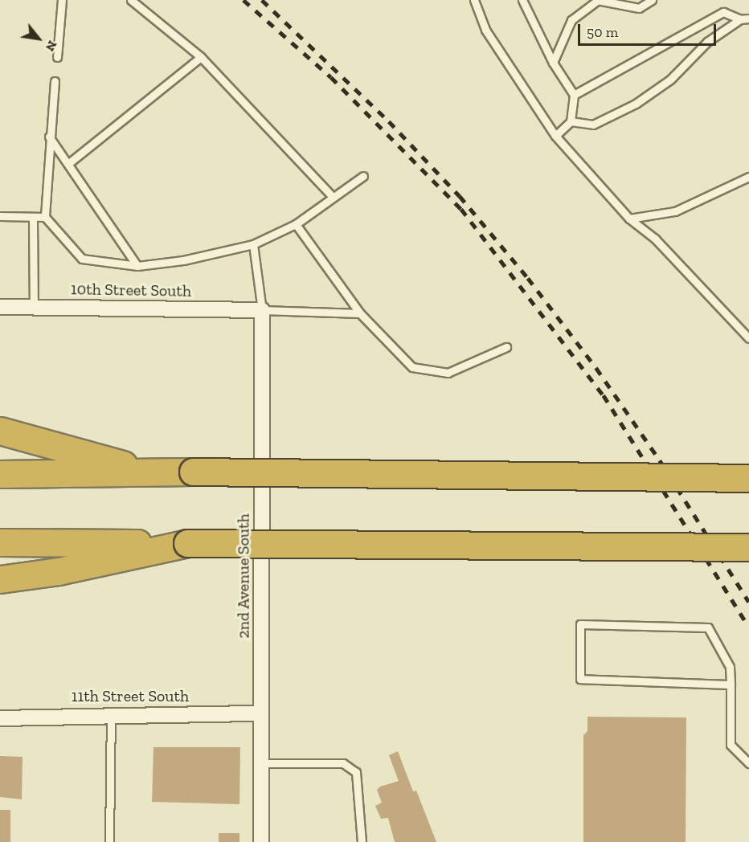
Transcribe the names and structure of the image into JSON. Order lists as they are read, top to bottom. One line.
{"streets":{"street":["10th Street South","2nd Avenue South","11th Street South"]},"crossings":[["10th Street South","2nd Avenue South"],["2nd Avenue South","11th Street South"]],"scale_bar":"50 m","north":"bottom right"}
